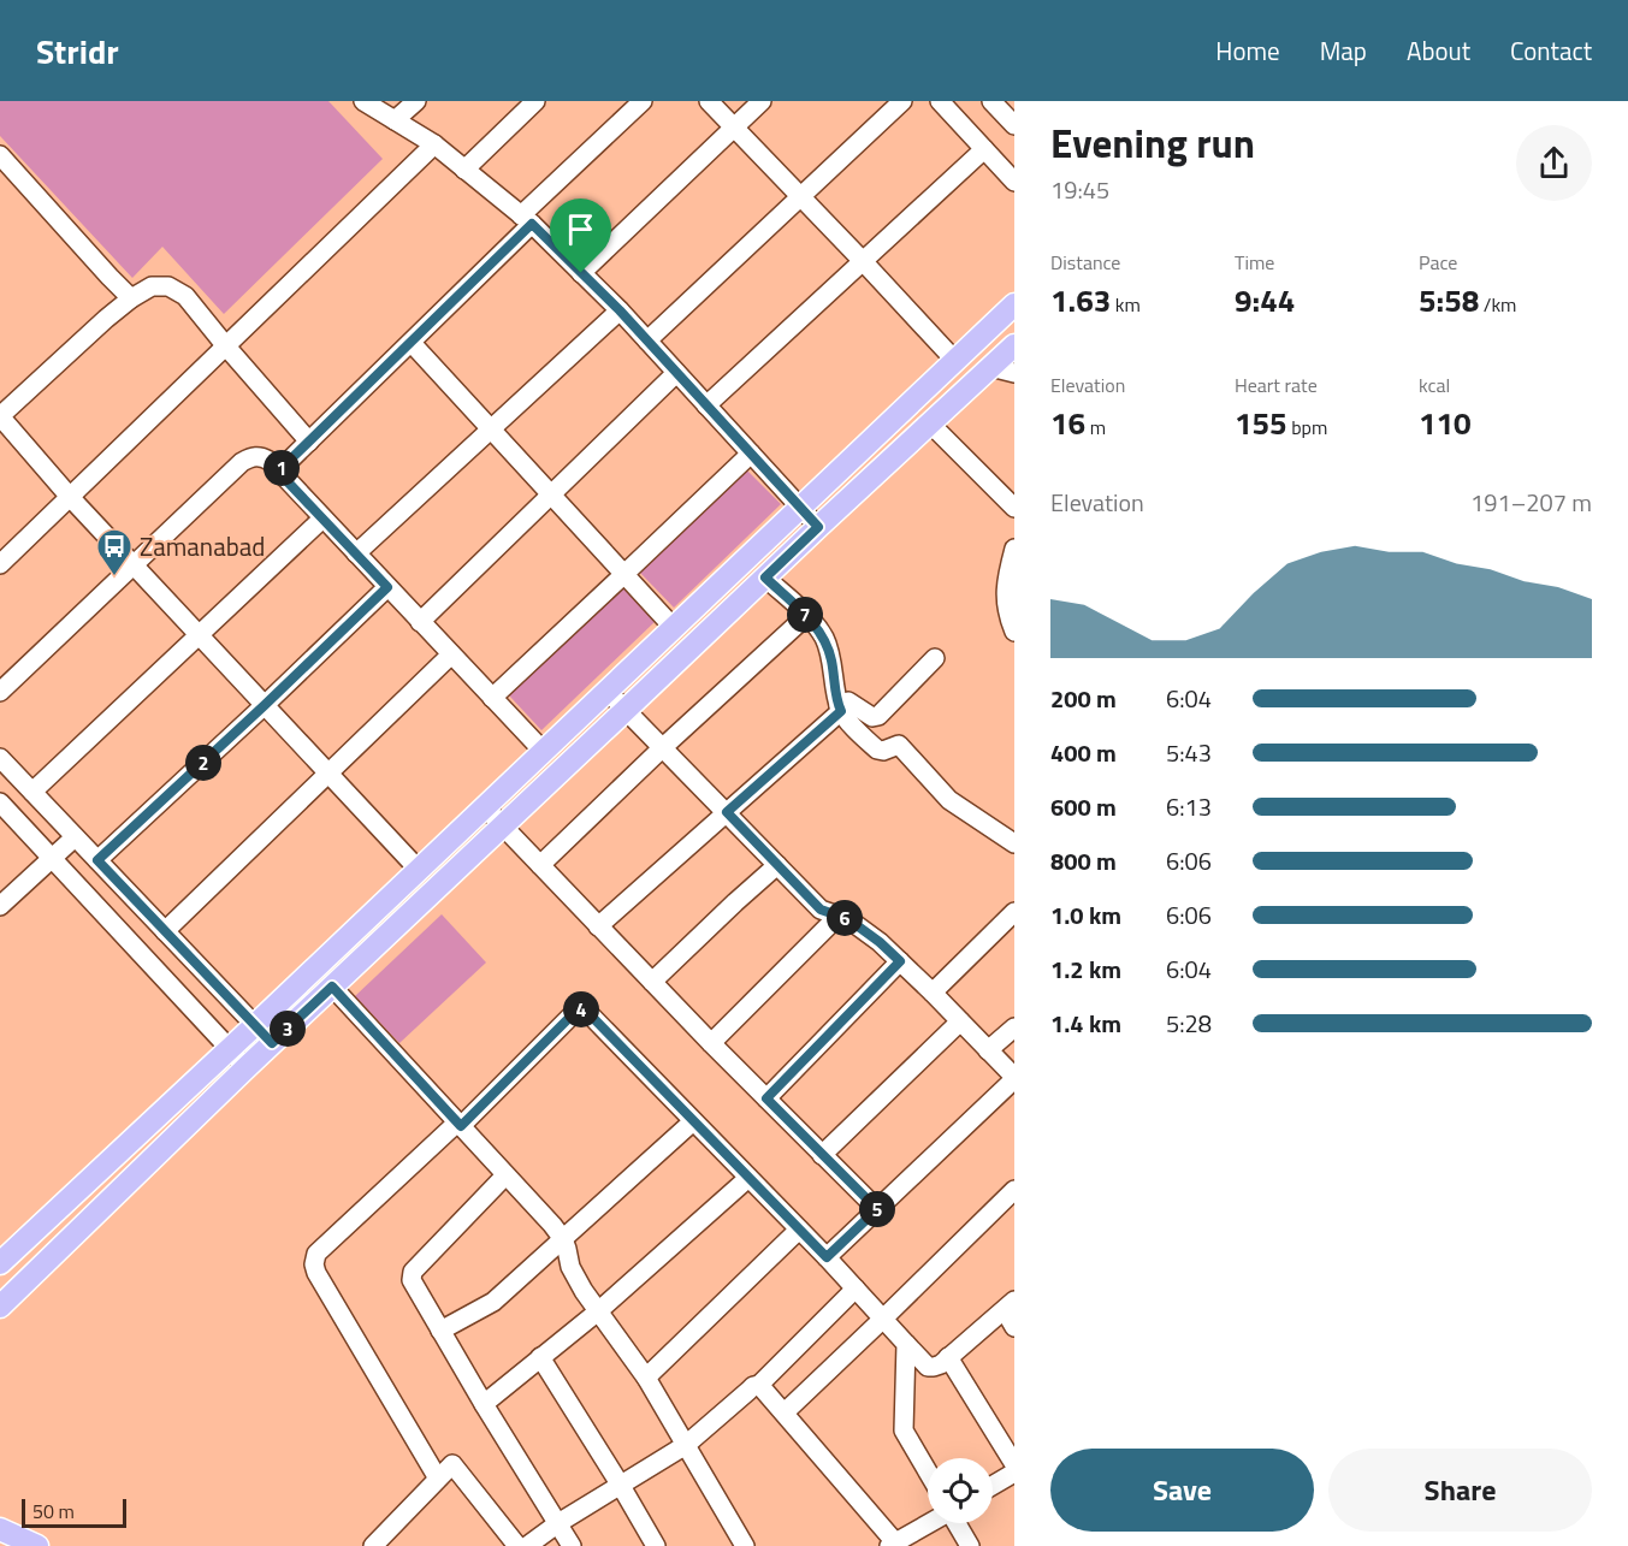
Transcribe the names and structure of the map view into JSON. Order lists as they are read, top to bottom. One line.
{"places":{"bus stop":["Zamanabad"]},"scale_bar":"50 m","page":{"header":"Stridr","nav":["Home","Map","About","Contact"],"heading":["Evening run","19:45"],"stats":[["Distance","1.63 km"],["Time","9:44"],["Pace","5:58 /km"],["Elevation","16 m"],["Heart rate","155 bpm"],["kcal","110"]],"pins":["1","7","2","6","4","3","5"],"chart":["Elevation","191–207 m"],"list":[{"name":"200 m","note":"6:04"},{"name":"400 m","note":"5:43"},{"name":"600 m","note":"6:13"},{"name":"800 m","note":"6:06"},{"name":"1.0 km","note":"6:06"},{"name":"1.2 km","note":"6:04"},{"name":"1.4 km","note":"5:28"}],"buttons":["Save","Share"],"scale":"50 m"}}
